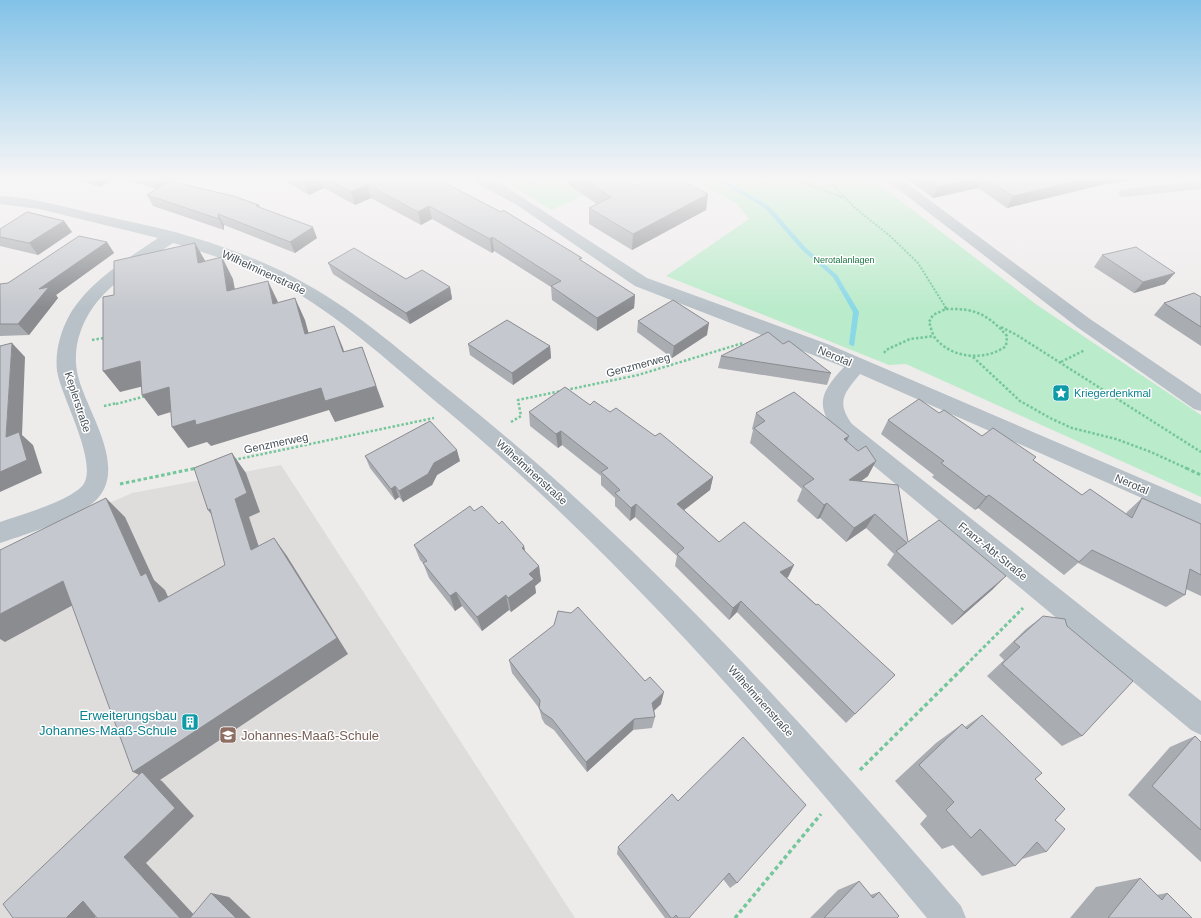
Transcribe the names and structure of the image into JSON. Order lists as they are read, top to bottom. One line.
{"streets":{"street":["Wilhelminenstraße","Nerotal","Keplerstraße","Franz-Abt-Straße"],"path":["Genzmerweg"]},"crossings":[["Wilhelminenstraße","Genzmerweg"],["Wilhelminenstraße","Keplerstraße"],["Nerotal","Franz-Abt-Straße"]],"parks":["Nerotalanlagen"],"places":{"place":["Kriegerdenkmal"],"building":["Erweiterungsbau Johannes-Maaß-Schule"],"school or university":["Johannes-Maaß-Schule"]}}
